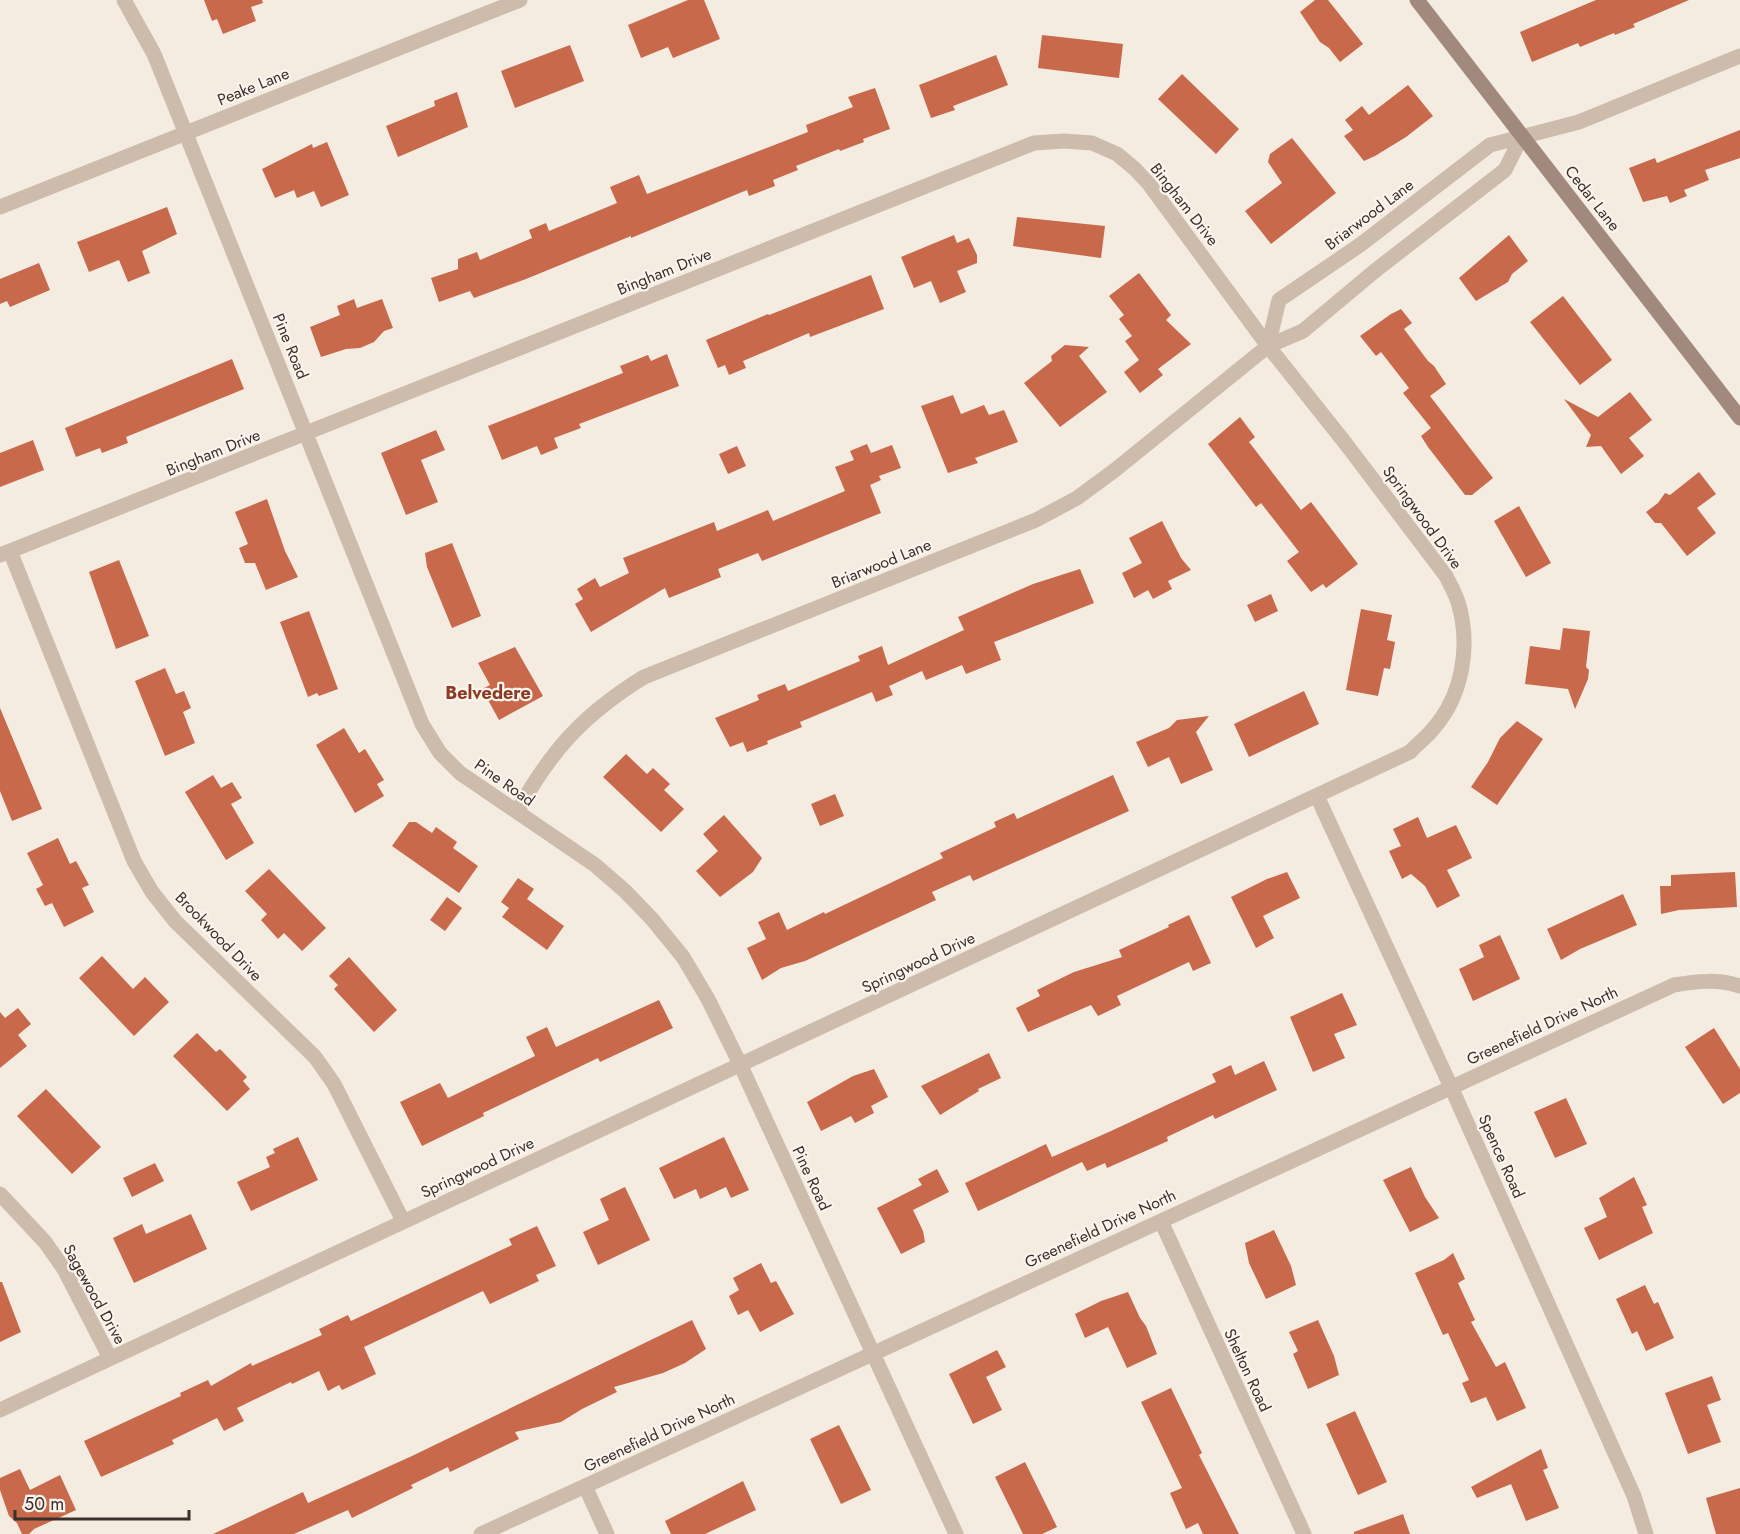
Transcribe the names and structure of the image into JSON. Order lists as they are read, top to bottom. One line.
{"streets":{"main road":["Cedar Lane"],"street":["Peake Lane","Bingham Drive","Briarwood Lane","Pine Road","Springwood Drive","Brookwood Drive","Greenefield Drive North","Spence Road","Sagewood Drive","Shelton Road"]},"crossings":[["Peake Lane","Pine Road"],["Cedar Lane","Briarwood Lane"],["Bingham Drive","Briarwood Lane"],["Bingham Drive","Pine Road"],["Bingham Drive","Springwood Drive"],["Bingham Drive","Brookwood Drive"],["Briarwood Lane","Pine Road"],["Briarwood Lane","Springwood Drive"],["Pine Road","Springwood Drive"],["Pine Road","Greenefield Drive North"],["Springwood Drive","Brookwood Drive"],["Springwood Drive","Spence Road"],["Springwood Drive","Sagewood Drive"],["Greenefield Drive North","Spence Road"],["Greenefield Drive North","Shelton Road"]],"districts":["Belvedere"],"scale_bar":"50 m"}
